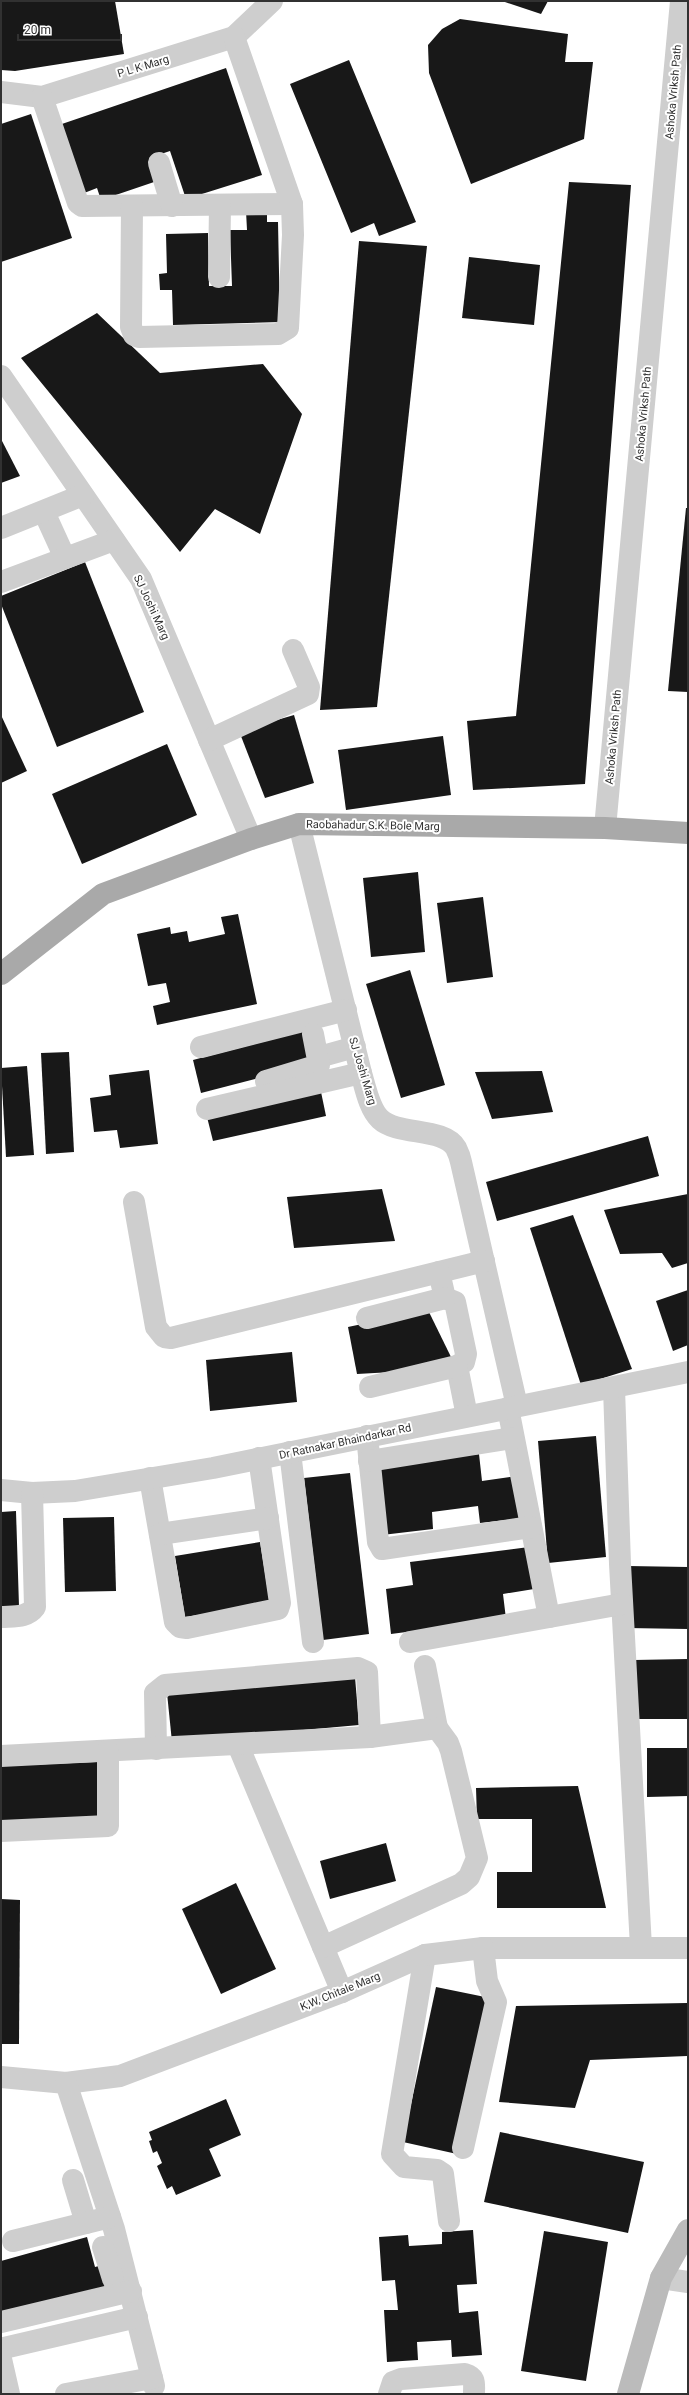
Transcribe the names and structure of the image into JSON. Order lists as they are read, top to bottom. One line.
{"streets":{"main road":["Raobahadur S.K. Bole Marg"],"street":["P L K Marg","Ashoka Vriksh Path","SJ Joshi Marg","Dr Ratnakar Bhaindarkar Rd","K,W, Chitale Marg"]},"crossings":[["Ashoka Vriksh Path","Raobahadur S.K. Bole Marg"],["SJ Joshi Marg","Raobahadur S.K. Bole Marg"],["SJ Joshi Marg","Dr Ratnakar Bhaindarkar Rd"]],"scale_bar":"20 m"}
